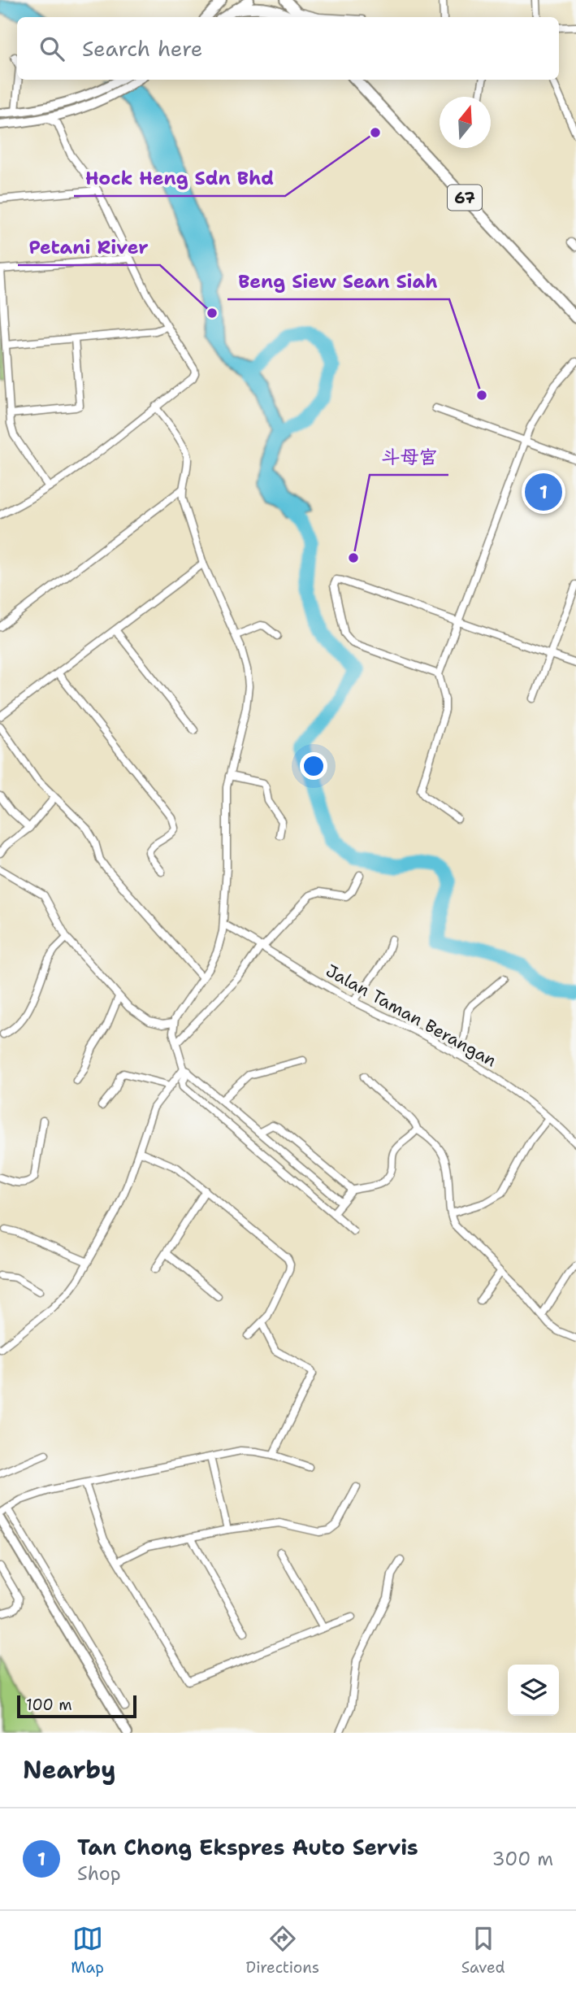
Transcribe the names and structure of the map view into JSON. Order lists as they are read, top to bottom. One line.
{"streets":{"main road":["67"],"street":["Jalan Taman Berangan"]},"places":["Hock Heng Sdn Bhd","Petani River","Beng Siew Sean Siah","斗母宫"],"scale_bar":"100 m","north":"top","page":{"search":"Search here","pins":"1","scale":"100 m","heading":"Nearby","list":[{"mark":"1","name":"Tan Chong Ekspres Auto Servis","note":"Shop","value":"300 m"}],"nav":["Map","Directions","Saved"]}}
